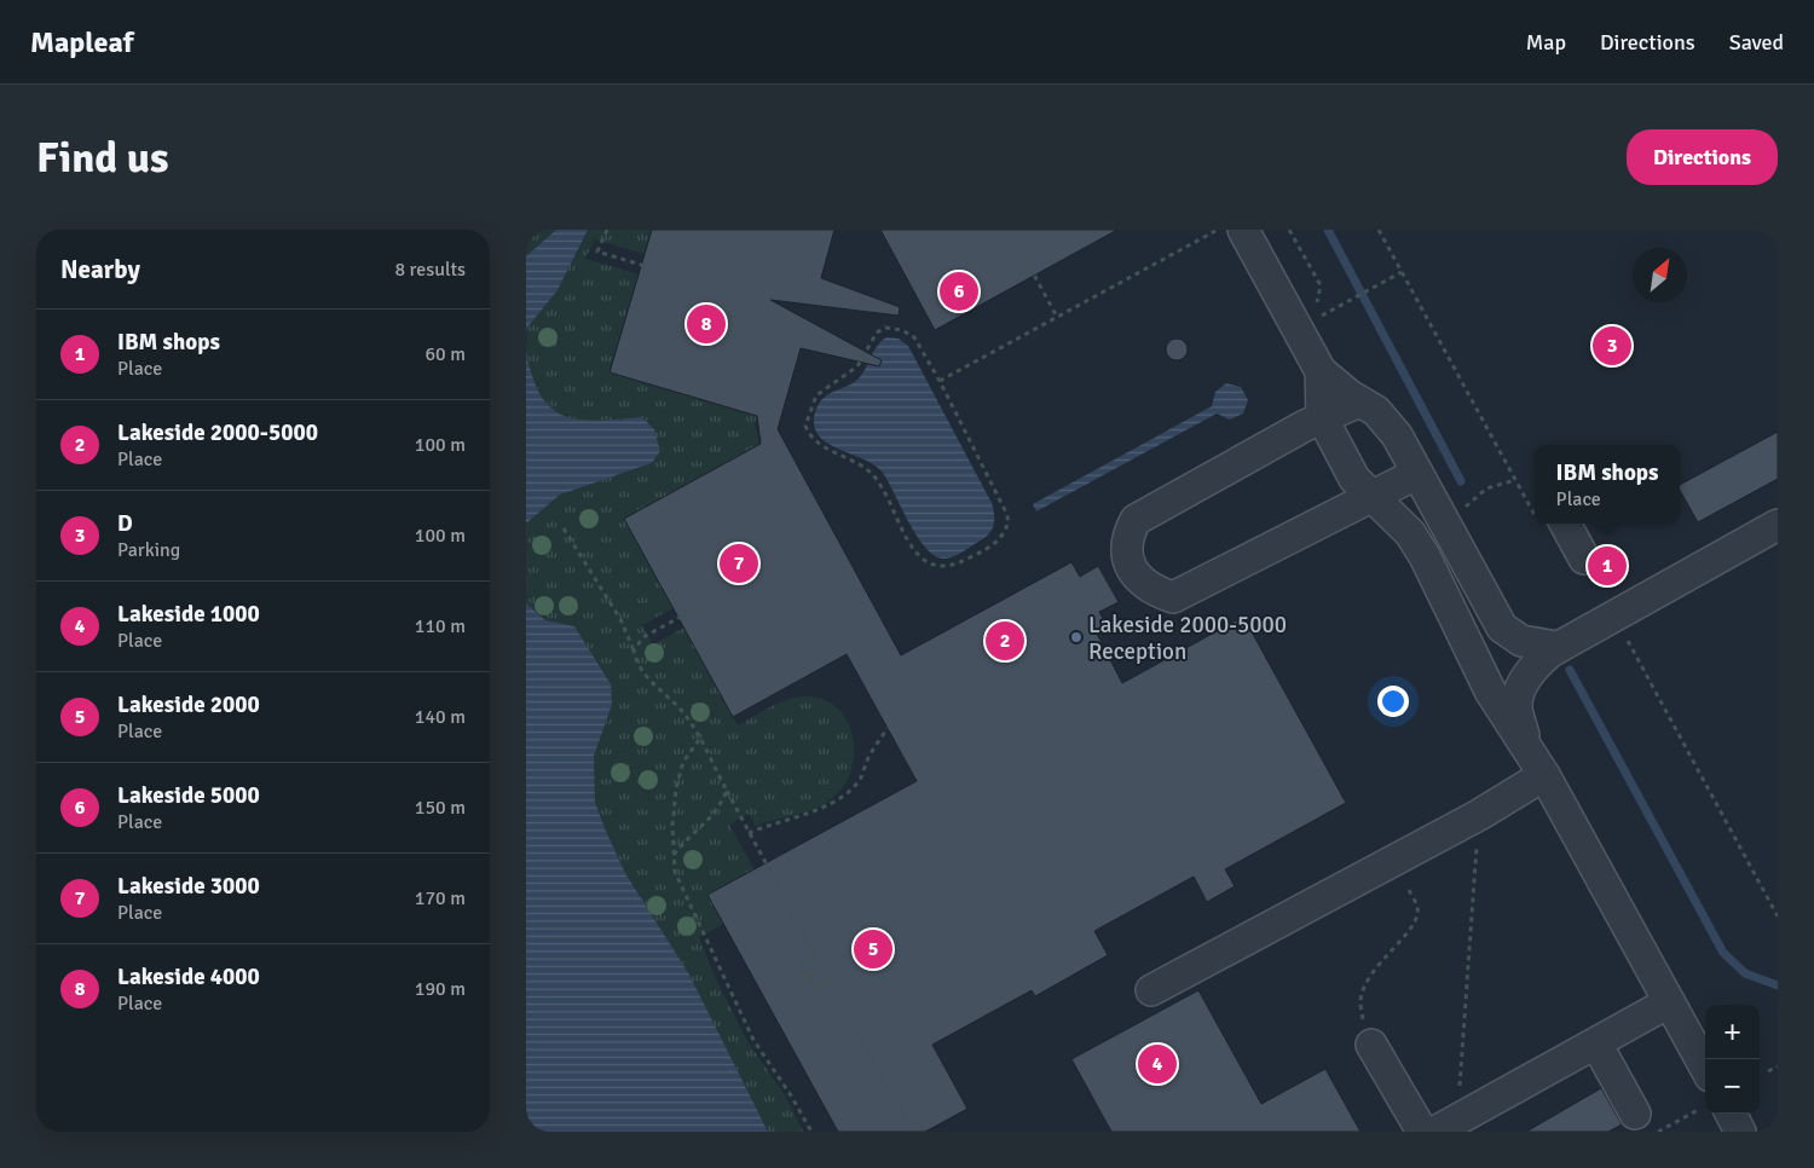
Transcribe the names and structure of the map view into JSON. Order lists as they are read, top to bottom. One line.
{"places":["Lakeside 2000-5000 Reception"],"north":"top right","page":{"header":"Mapleaf","nav":["Map","Directions","Saved"],"buttons":"Directions","title":"Find us","heading":["Nearby","8 results"],"pins":["6","8","3","7","1","2","5","4"],"list":[{"mark":"1","name":"IBM shops","note":"Place","value":"60 m"},{"mark":"2","name":"Lakeside 2000-5000","note":"Place","value":"100 m"},{"mark":"3","name":"D","note":"Parking","value":"100 m"},{"mark":"4","name":"Lakeside 1000","note":"Place","value":"110 m"},{"mark":"5","name":"Lakeside 2000","note":"Place","value":"140 m"},{"mark":"6","name":"Lakeside 5000","note":"Place","value":"150 m"},{"mark":"7","name":"Lakeside 3000","note":"Place","value":"170 m"},{"mark":"8","name":"Lakeside 4000","note":"Place","value":"190 m"}],"popup":["IBM shops","Place"],"map_buttons":["+","−"]}}
